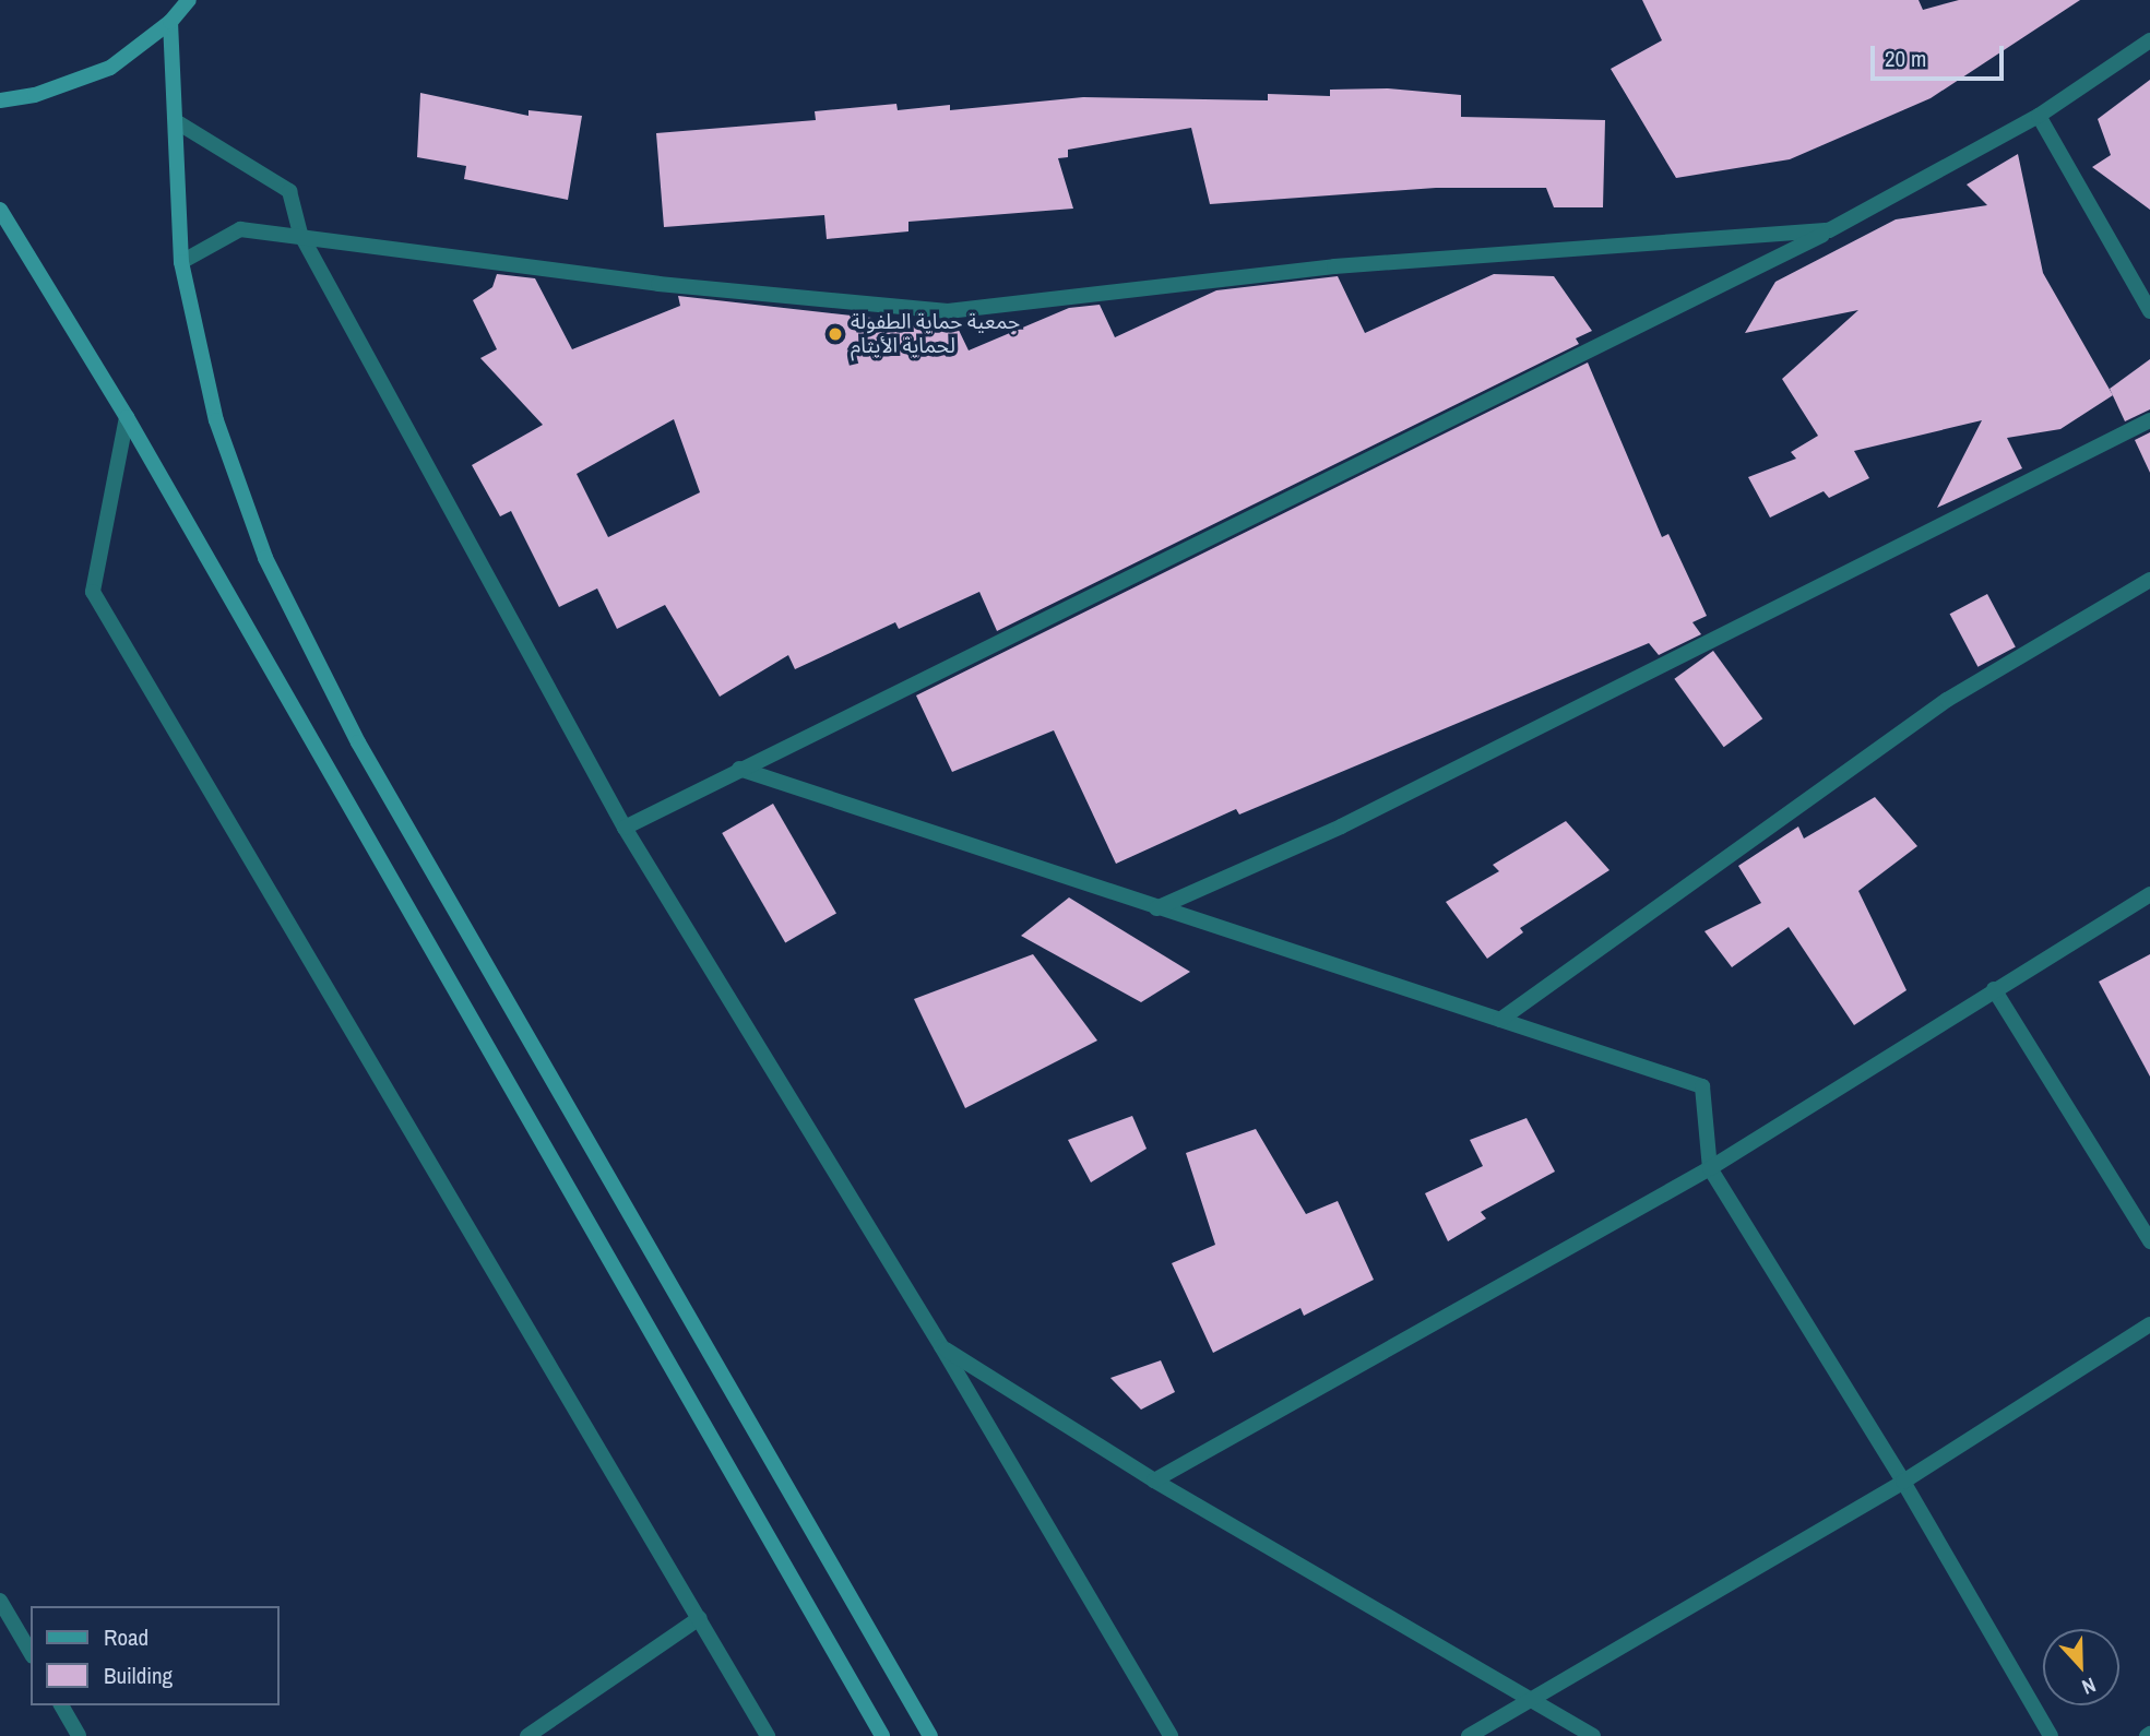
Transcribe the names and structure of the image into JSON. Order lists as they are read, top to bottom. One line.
{"places":["جمعية حماية الطفولة لحماية الأيتام"],"legend":["Road","Building"],"scale_bar":"20 m","north":"bottom"}
